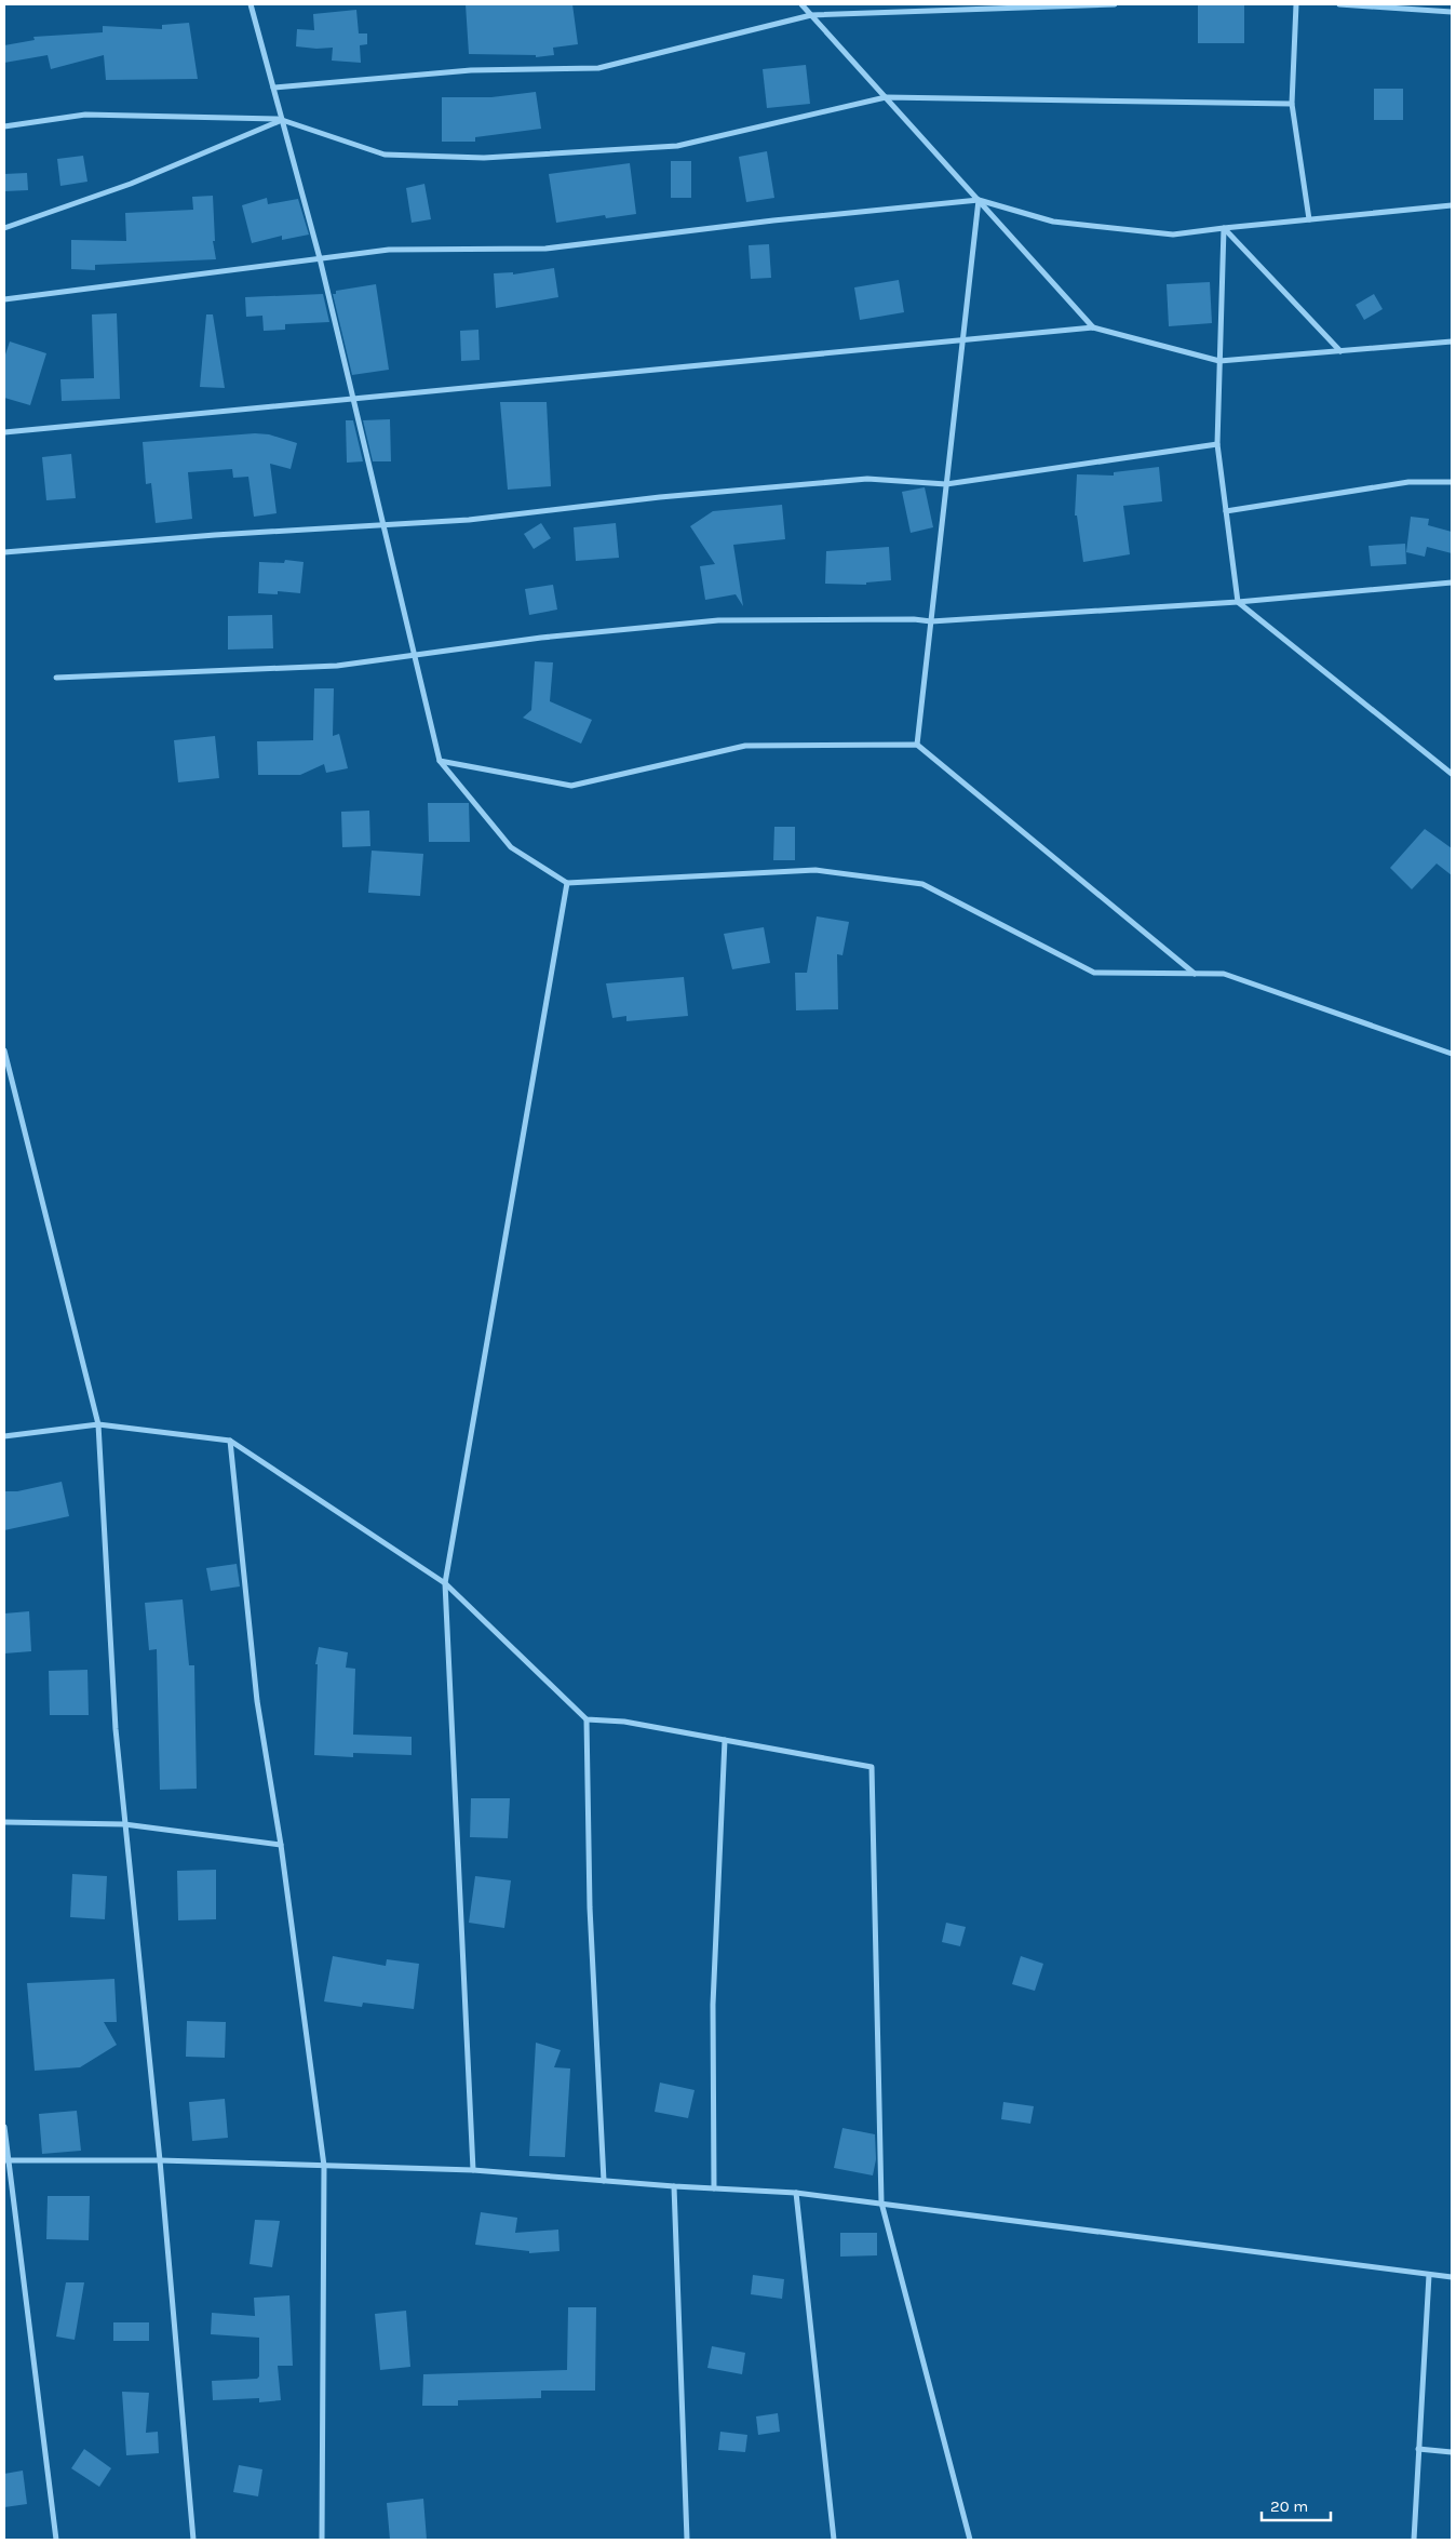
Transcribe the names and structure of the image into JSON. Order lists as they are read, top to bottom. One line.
{"scale_bar":"20 m"}
